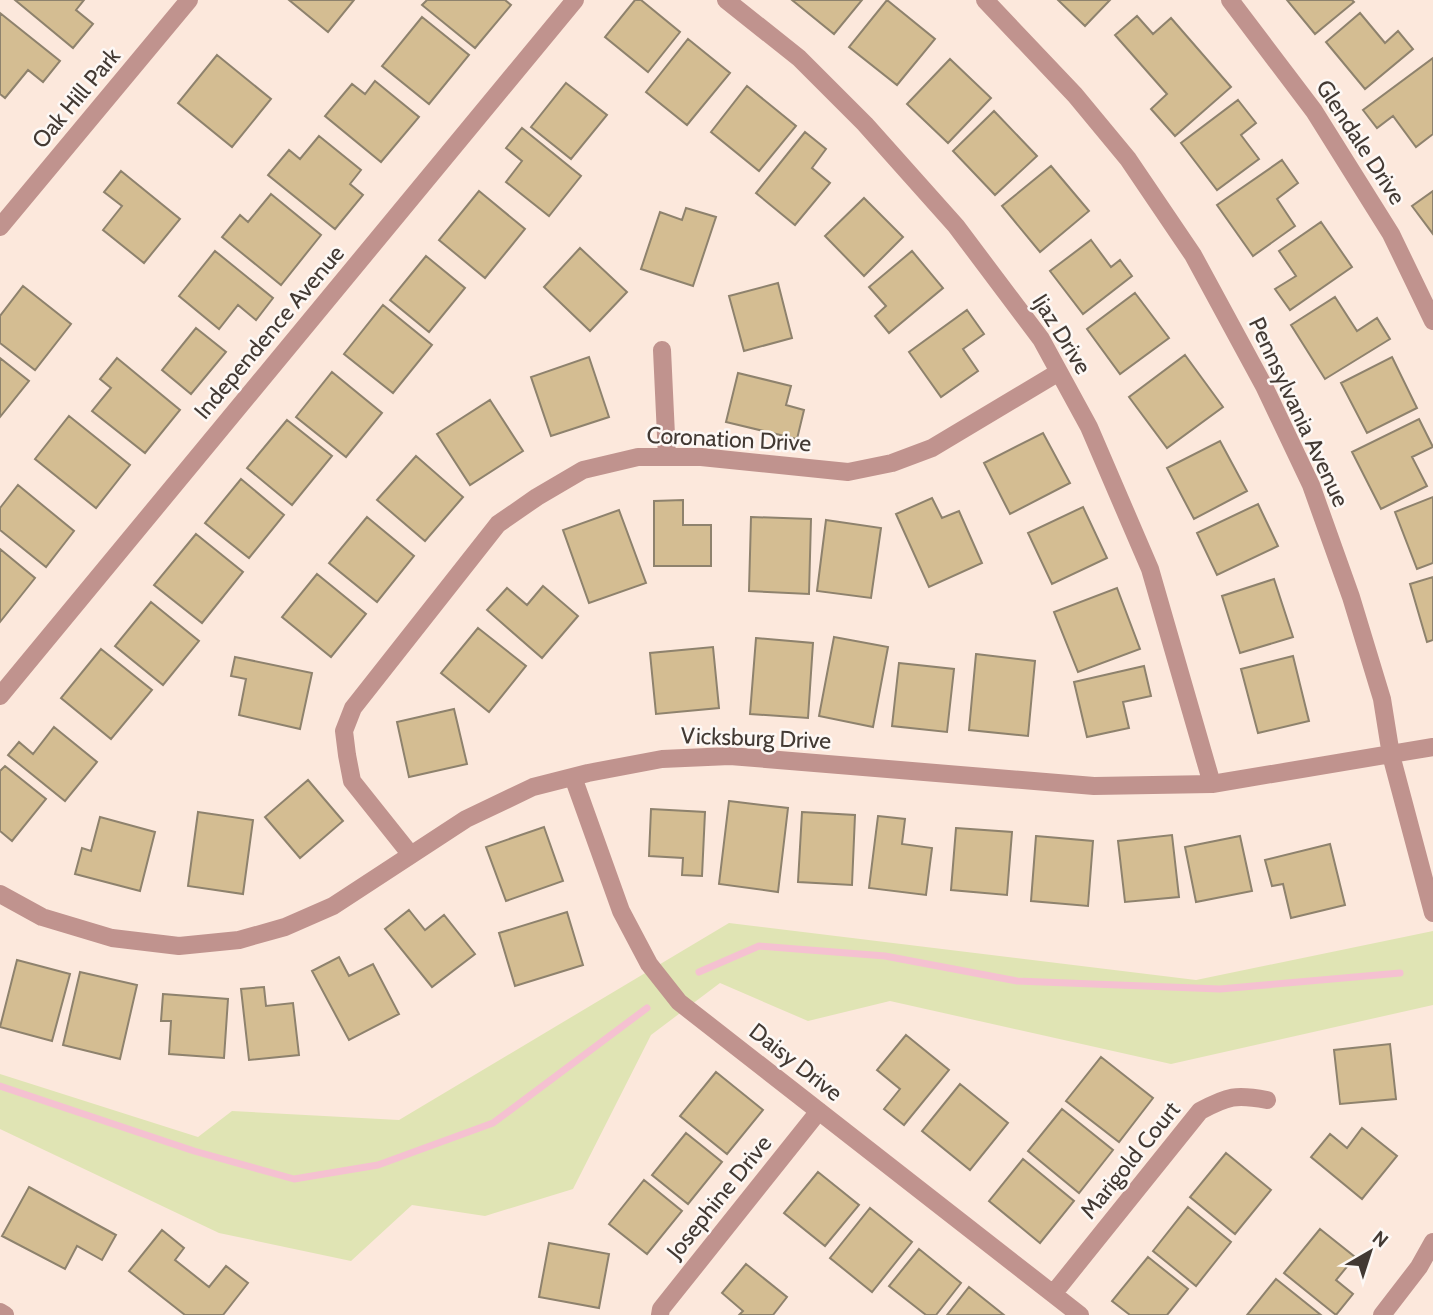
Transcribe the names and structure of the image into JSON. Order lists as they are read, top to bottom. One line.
{"streets":{"street":["Oak Hill Park","Glendale Drive","Independence Avenue","Ijaz Drive","Pennsylvania Avenue","Coronation Drive","Vicksburg Drive","Daisy Drive","Marigold Court","Josephine Drive"]},"crossings":[["Ijaz Drive","Coronation Drive"],["Ijaz Drive","Vicksburg Drive"],["Pennsylvania Avenue","Vicksburg Drive"],["Coronation Drive","Vicksburg Drive"],["Vicksburg Drive","Daisy Drive"],["Daisy Drive","Marigold Court"],["Daisy Drive","Josephine Drive"]],"north":"top right"}
